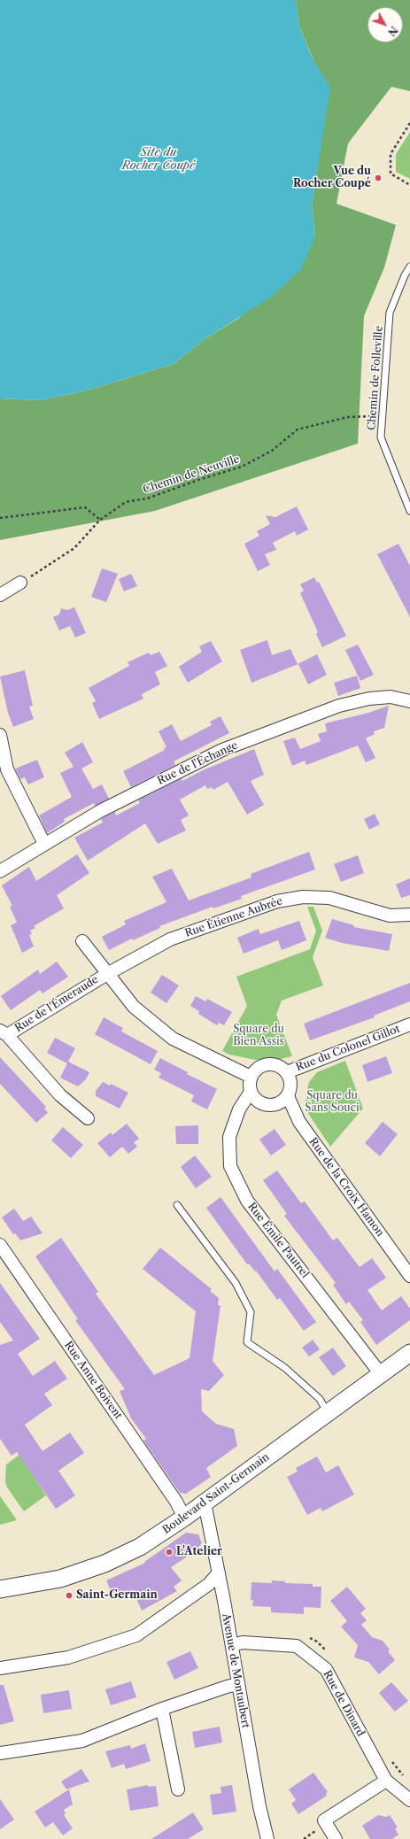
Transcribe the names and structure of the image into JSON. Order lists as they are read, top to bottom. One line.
{"streets":{"main road":["Boulevard Saint-Germain"],"street":["Rue de l'Échange","Rue Étienne Aubrée","Rue de l'Émeraude","Rue du Colonel Gillot","Rue de la Croix Hamon","Rue Émile Pautrel","Rue Anne Boivent","Avenue de Montaubert","Rue de Dinard"],"lane":["Chemin de Folleville"],"path":["Chemin de Neuville"]},"crossings":[["Chemin de Folleville","Chemin de Neuville"],["Rue Étienne Aubrée","Rue de l'Émeraude"],["Rue du Colonel Gillot","Rue de la Croix Hamon"],["Rue du Colonel Gillot","Rue Émile Pautrel"],["Rue de la Croix Hamon","Rue Émile Pautrel"],["Rue Émile Pautrel","Boulevard Saint-Germain"],["Rue Anne Boivent","Boulevard Saint-Germain"],["Boulevard Saint-Germain","Avenue de Montaubert"],["Avenue de Montaubert","Rue de Dinard"]],"water":["Site du Rocher Coupé"],"parks":["Square du Bien Assis","Square du Sans Souci"],"places":["Vue du Rocher Coupé","L'Atelier","Saint-Germain"],"north":"bottom right"}
